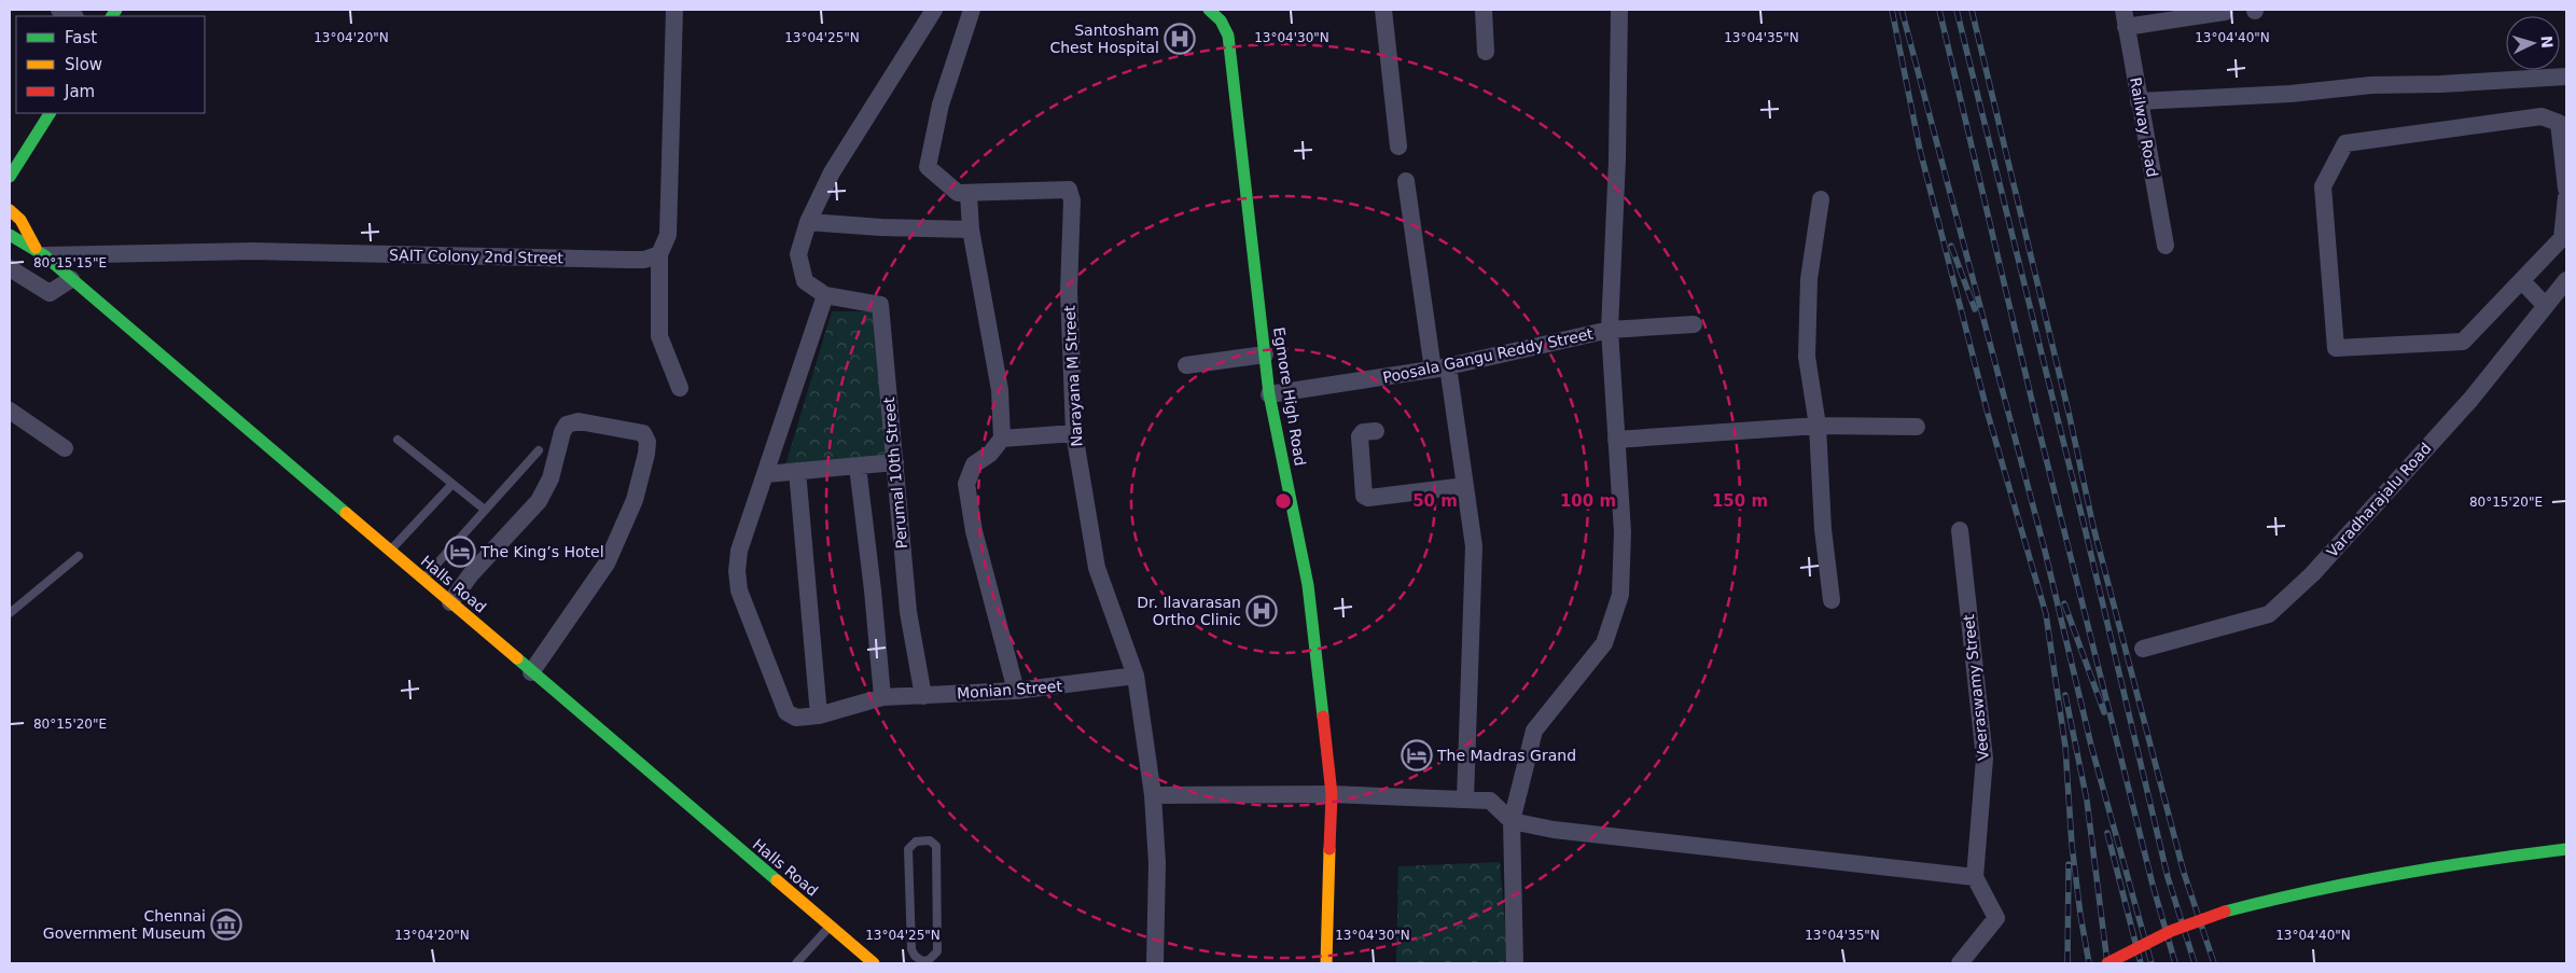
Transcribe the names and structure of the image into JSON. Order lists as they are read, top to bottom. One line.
{"streets":{"main road":["Egmore High Road","Halls Road"],"street":["Railway Road","SAIT Colony 2nd Street","Poosala Gangu Reddy Street","Narayana M Street","Perumal 10th Street","Varadharajalu Road","Veeraswamy Street","Monian Street"]},"crossings":[["SAIT Colony 2nd Street","Halls Road"],["Poosala Gangu Reddy Street","Egmore High Road"],["Narayana M Street","Monian Street"],["Perumal 10th Street","Monian Street"]],"places":{"hospital":["Santosham Chest Hospital","Dr. Ilavarasan Ortho Clinic"],"hotel":["The King’s Hotel","The Madras Grand"],"museum":["Chennai Government Museum"]},"legend":["Fast","Slow","Jam"],"north":"right","coordinates":["13°04'20\"N","13°04'25\"N","13°04'30\"N","13°04'35\"N","13°04'40\"N","80°15'15\"E","80°15'20\"E"],"rings":["50 m","100 m","150 m"]}
